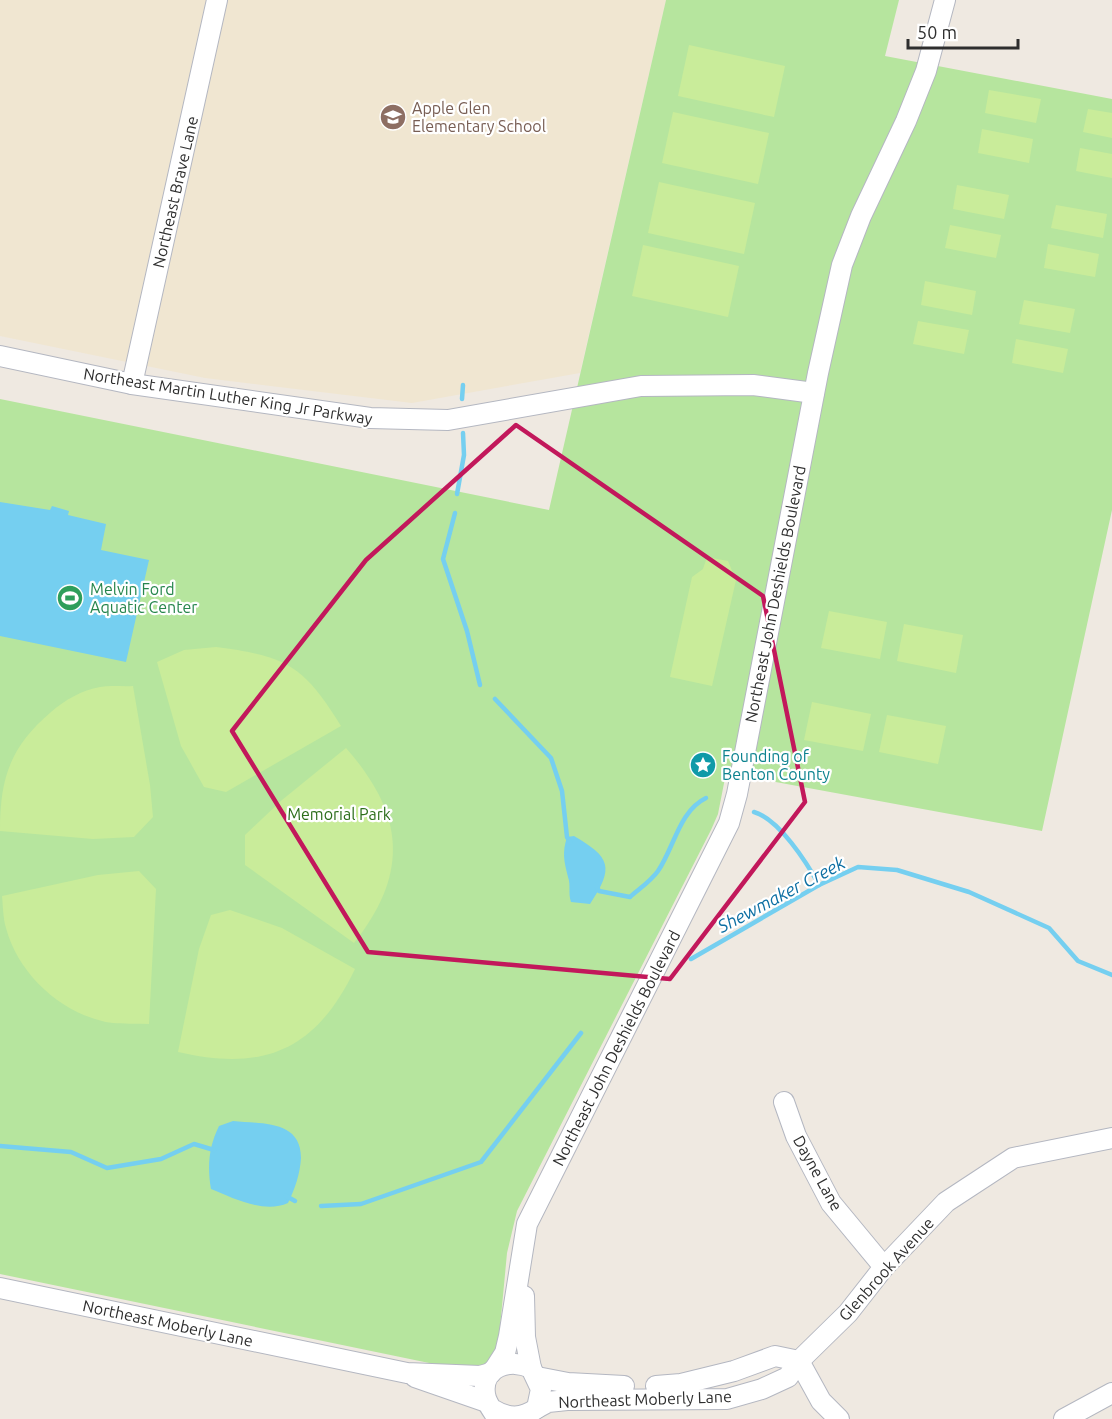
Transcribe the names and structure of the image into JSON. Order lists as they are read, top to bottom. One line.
{"streets":{"street":["Northeast Brave Lane","Northeast Martin Luther King Jr Parkway","Northeast John Deshields Boulevard","Dayne Lane","Glenbrook Avenue","Northeast Moberly Lane"]},"crossings":[["Northeast Brave Lane","Northeast Martin Luther King Jr Parkway"],["Northeast Martin Luther King Jr Parkway","Northeast John Deshields Boulevard"],["Northeast John Deshields Boulevard","Northeast Moberly Lane"],["Dayne Lane","Glenbrook Avenue"],["Glenbrook Avenue","Northeast Moberly Lane"]],"water":["Shewmaker Creek"],"parks":["Memorial Park"],"places":{"school or university":["Apple Glen Elementary School"],"sports":["Melvin Ford Aquatic Center"],"place":["Founding of Benton County"]},"scale_bar":"50 m"}
